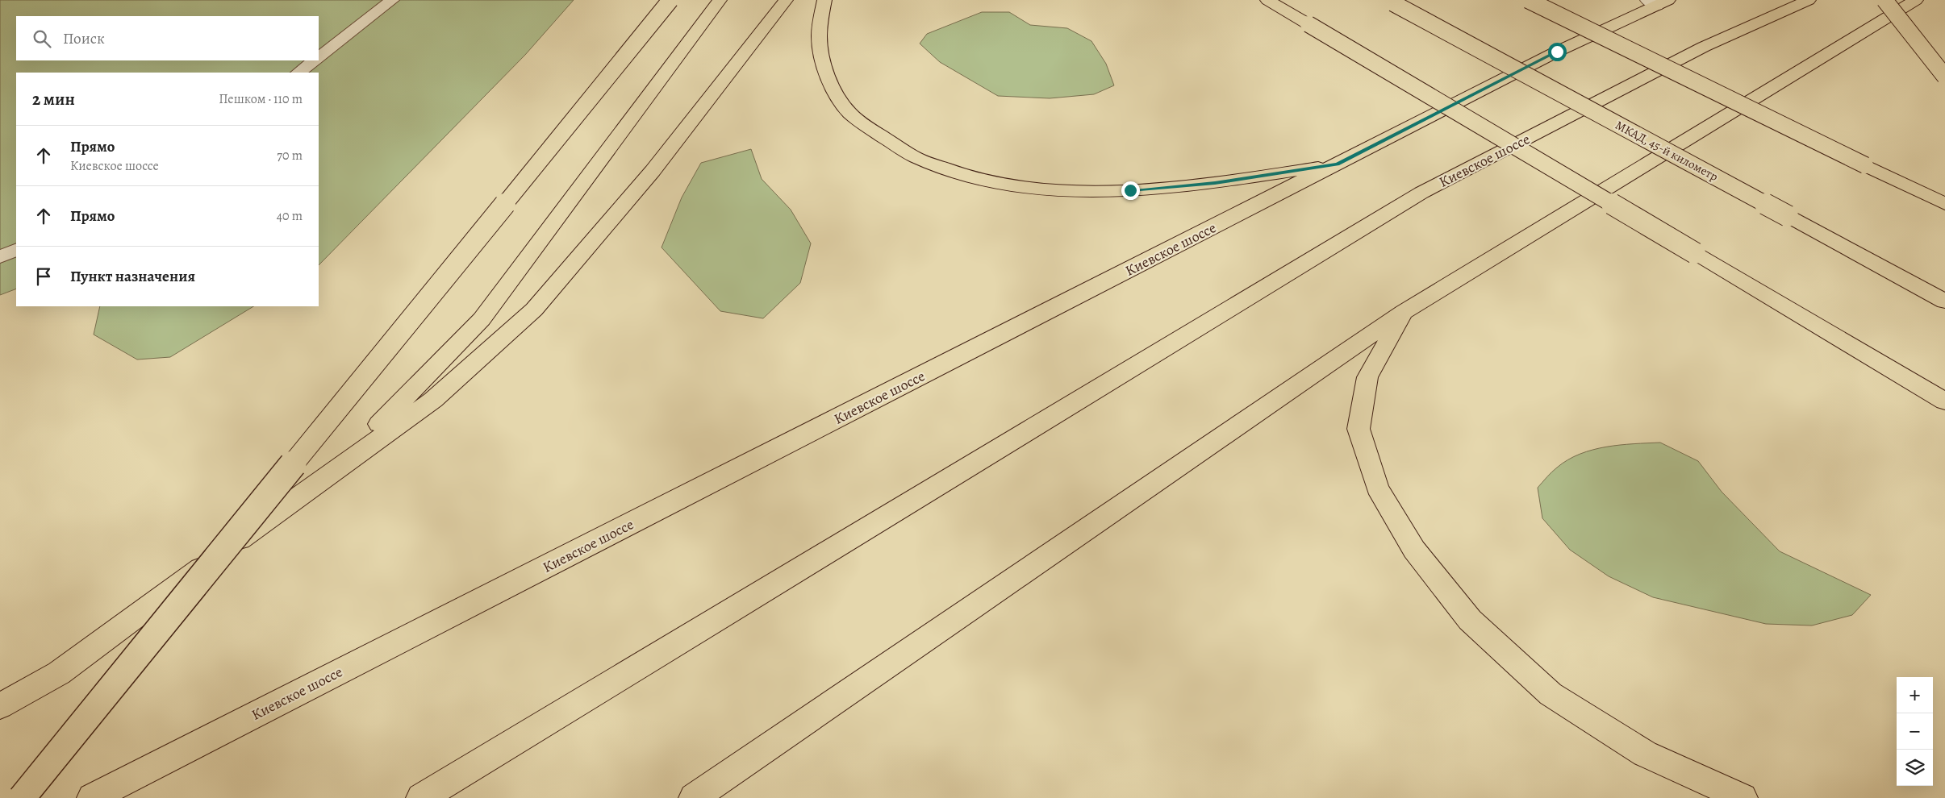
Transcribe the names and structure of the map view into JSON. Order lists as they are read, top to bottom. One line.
{"streets":{"main road":["МКАД, 45-й километр","Киевское шоссе"]},"page":{"search":"Поиск","heading":["2 мин","Пешком · 110 m"],"list":[["Прямо","Киевское шоссе","70 m"],["Прямо","40 m"],"Пункт назначения"],"map_buttons":["+","−"]}}
